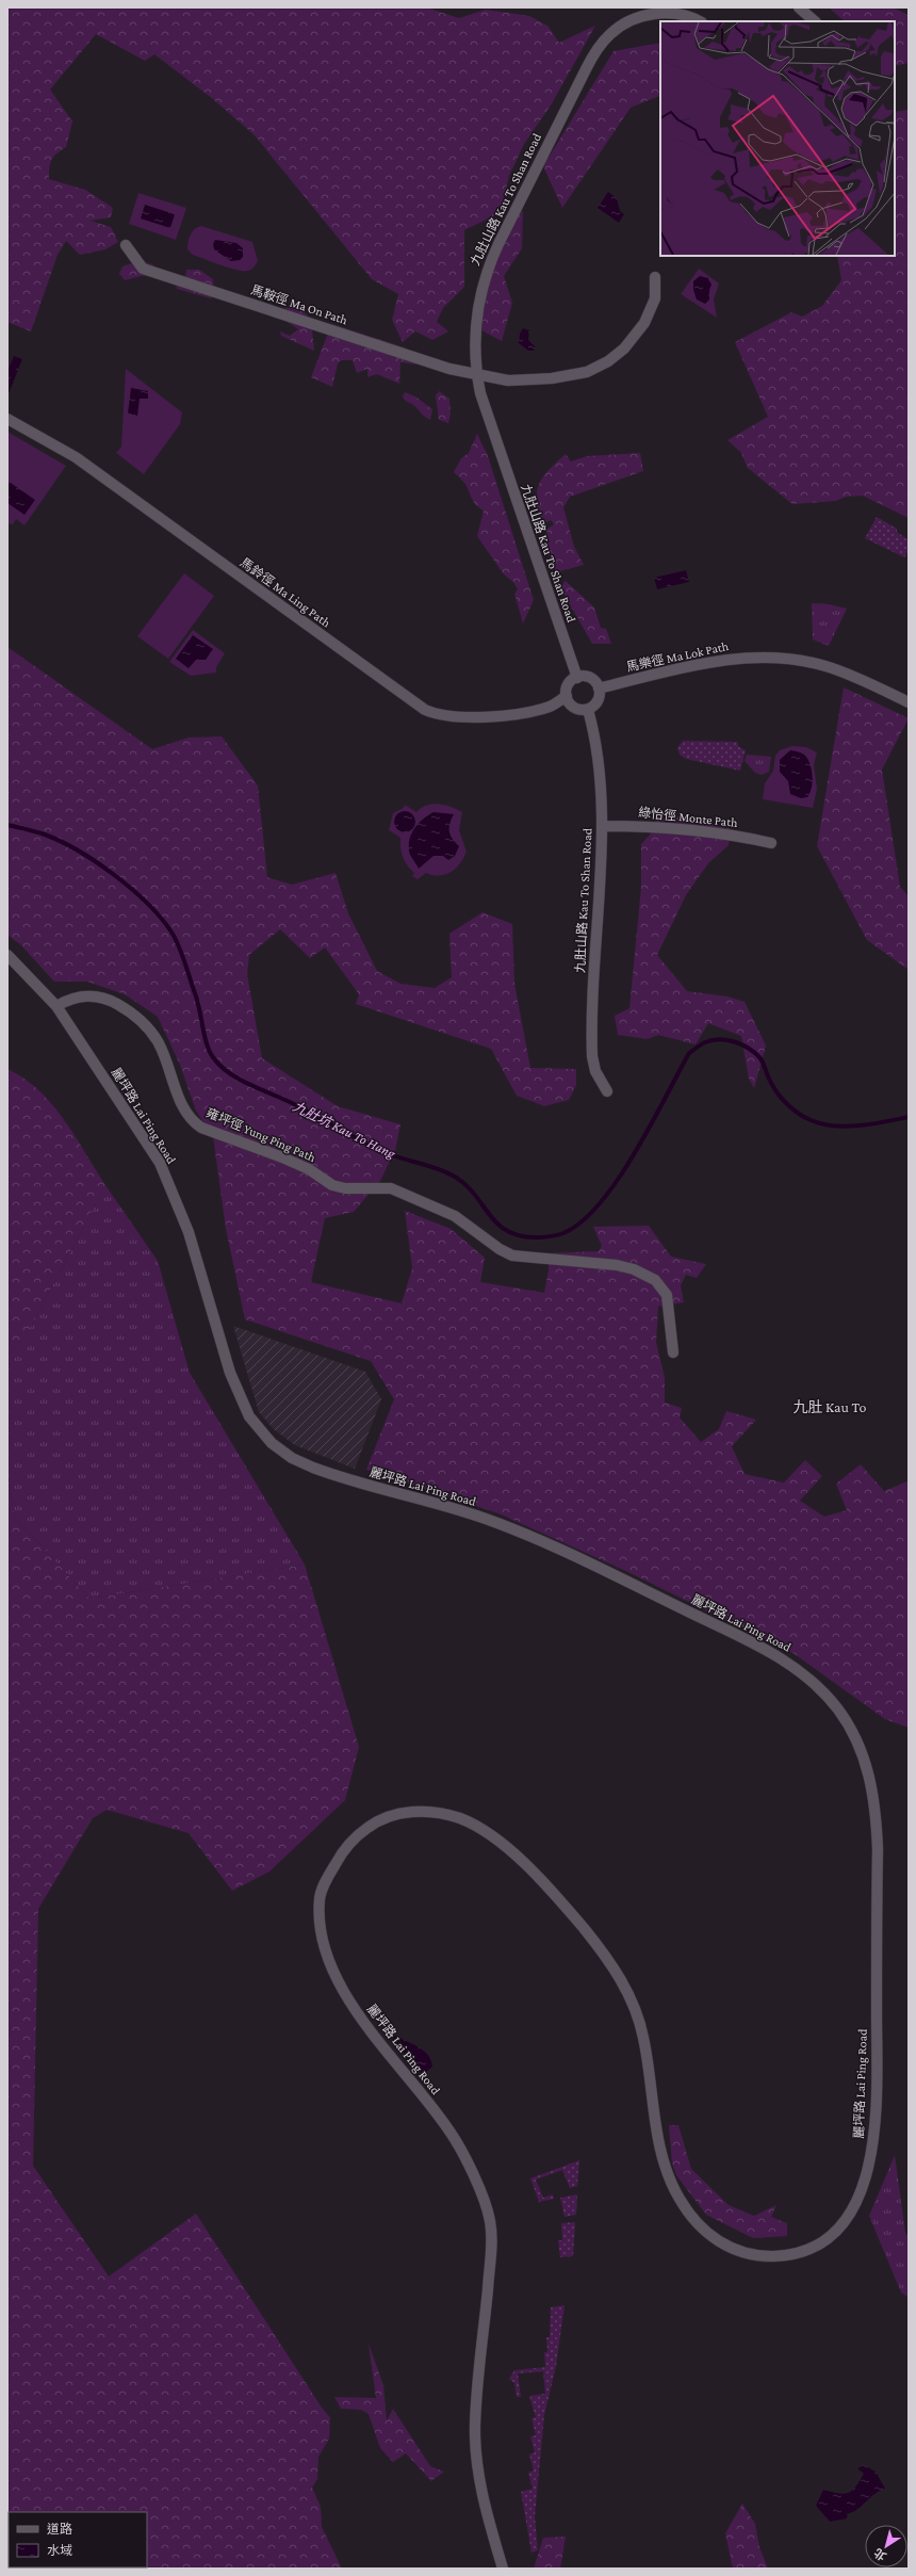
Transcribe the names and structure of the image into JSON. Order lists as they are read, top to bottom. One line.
{"streets":{"street":["九肚山路 Kau To Shan Road","馬鞍徑 Ma On Path","馬鈴徑 Ma Ling Path","馬樂徑 Ma Lok Path","綠怡徑 Monte Path","麗坪路 Lai Ping Road","雍坪徑 Yung Ping Path"]},"crossings":[["九肚山路 Kau To Shan Road","馬鞍徑 Ma On Path"],["九肚山路 Kau To Shan Road","馬鈴徑 Ma Ling Path"],["九肚山路 Kau To Shan Road","馬樂徑 Ma Lok Path"],["九肚山路 Kau To Shan Road","綠怡徑 Monte Path"],["馬鈴徑 Ma Ling Path","馬樂徑 Ma Lok Path"],["麗坪路 Lai Ping Road","雍坪徑 Yung Ping Path"]],"districts":["九肚 Kau To"],"water":["九肚坑 Kau To Hang"],"legend":["道路","水域"],"north":"bottom left"}
